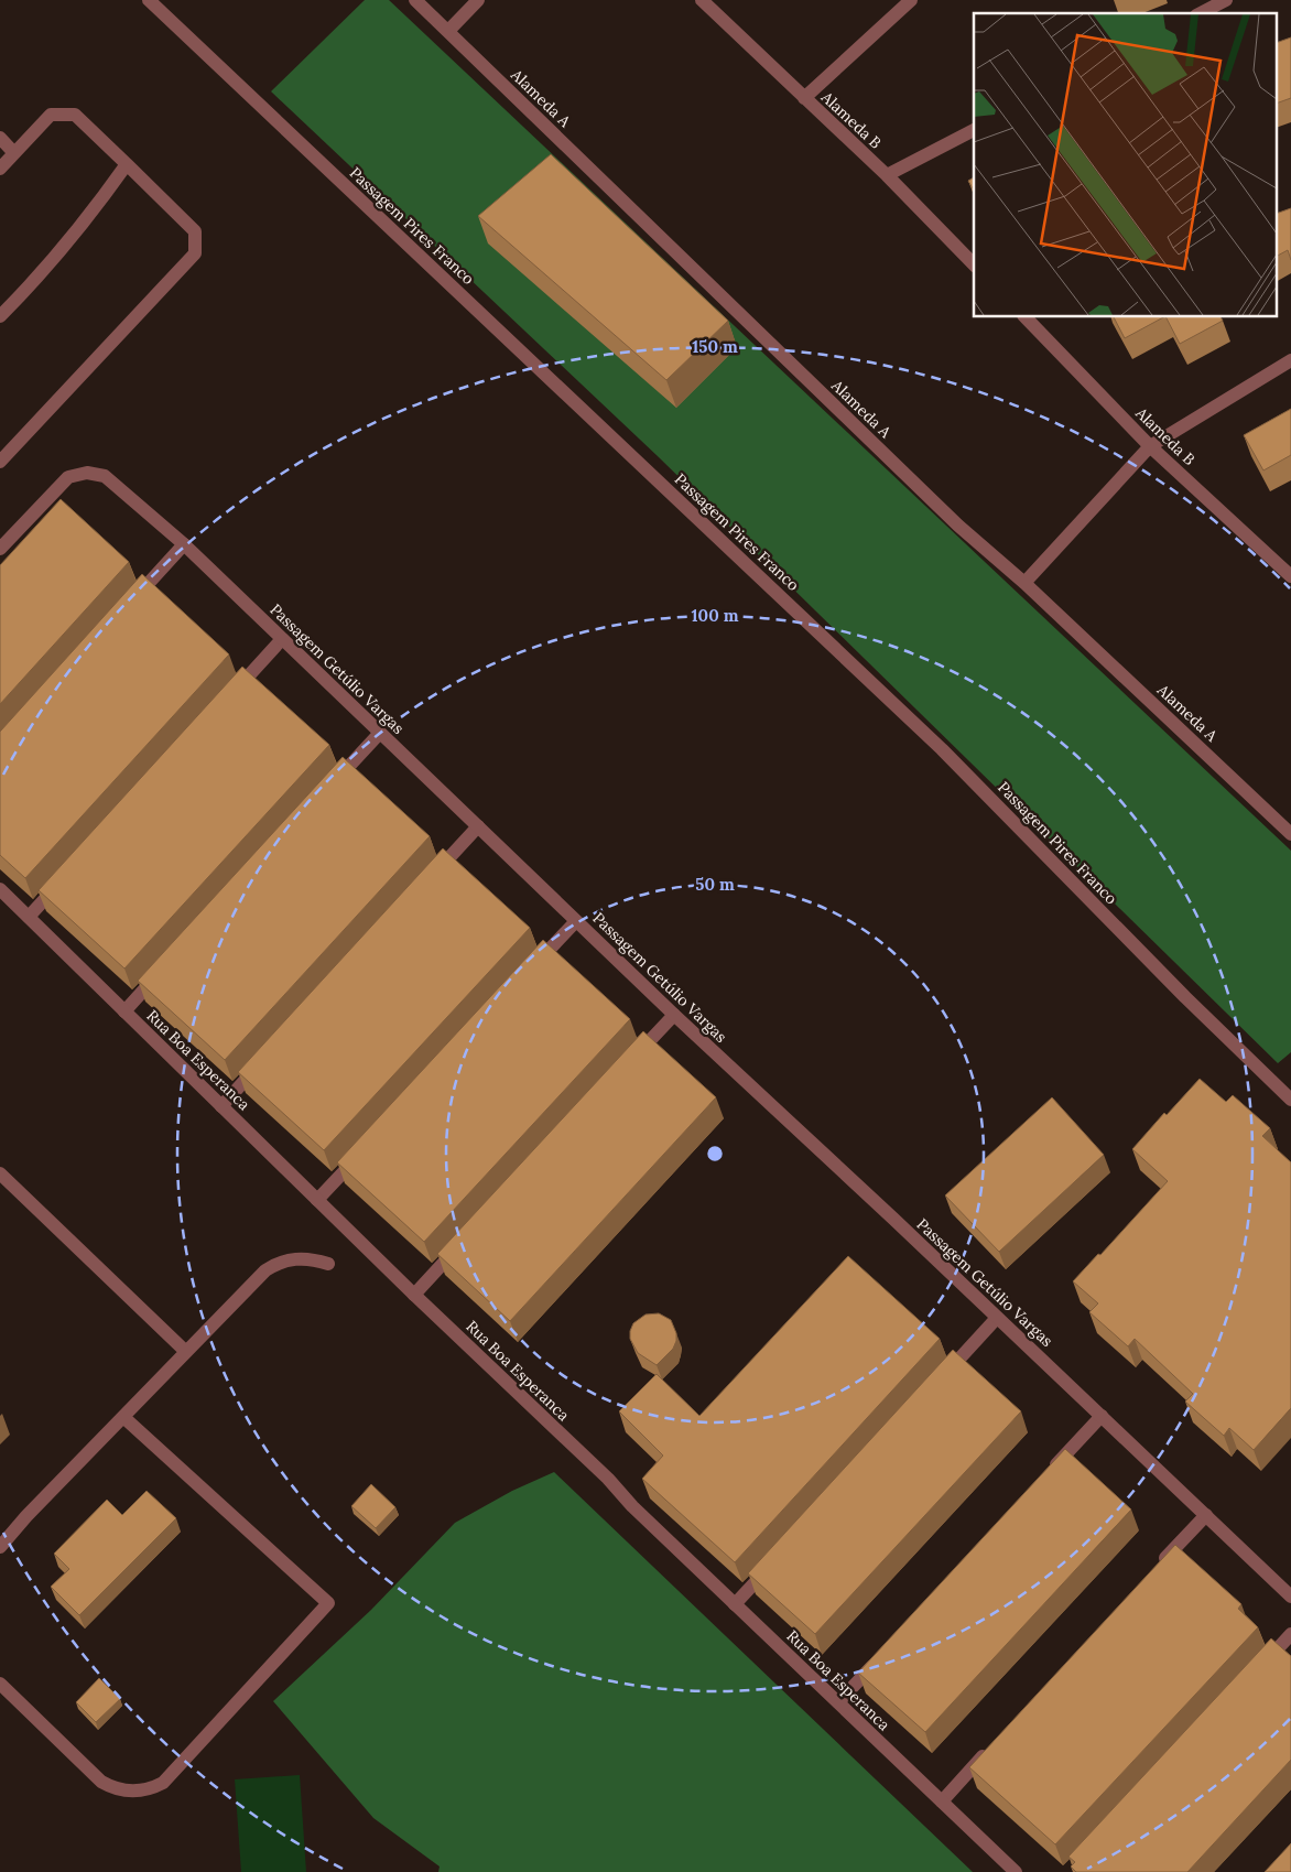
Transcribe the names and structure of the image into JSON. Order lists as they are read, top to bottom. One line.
{"streets":{"street":["Alameda A","Alameda B","Passagem Pires Franco","Passagem Getúlio Vargas","Rua Boa Esperanca"]},"rings":["150 m","100 m","50 m"]}
